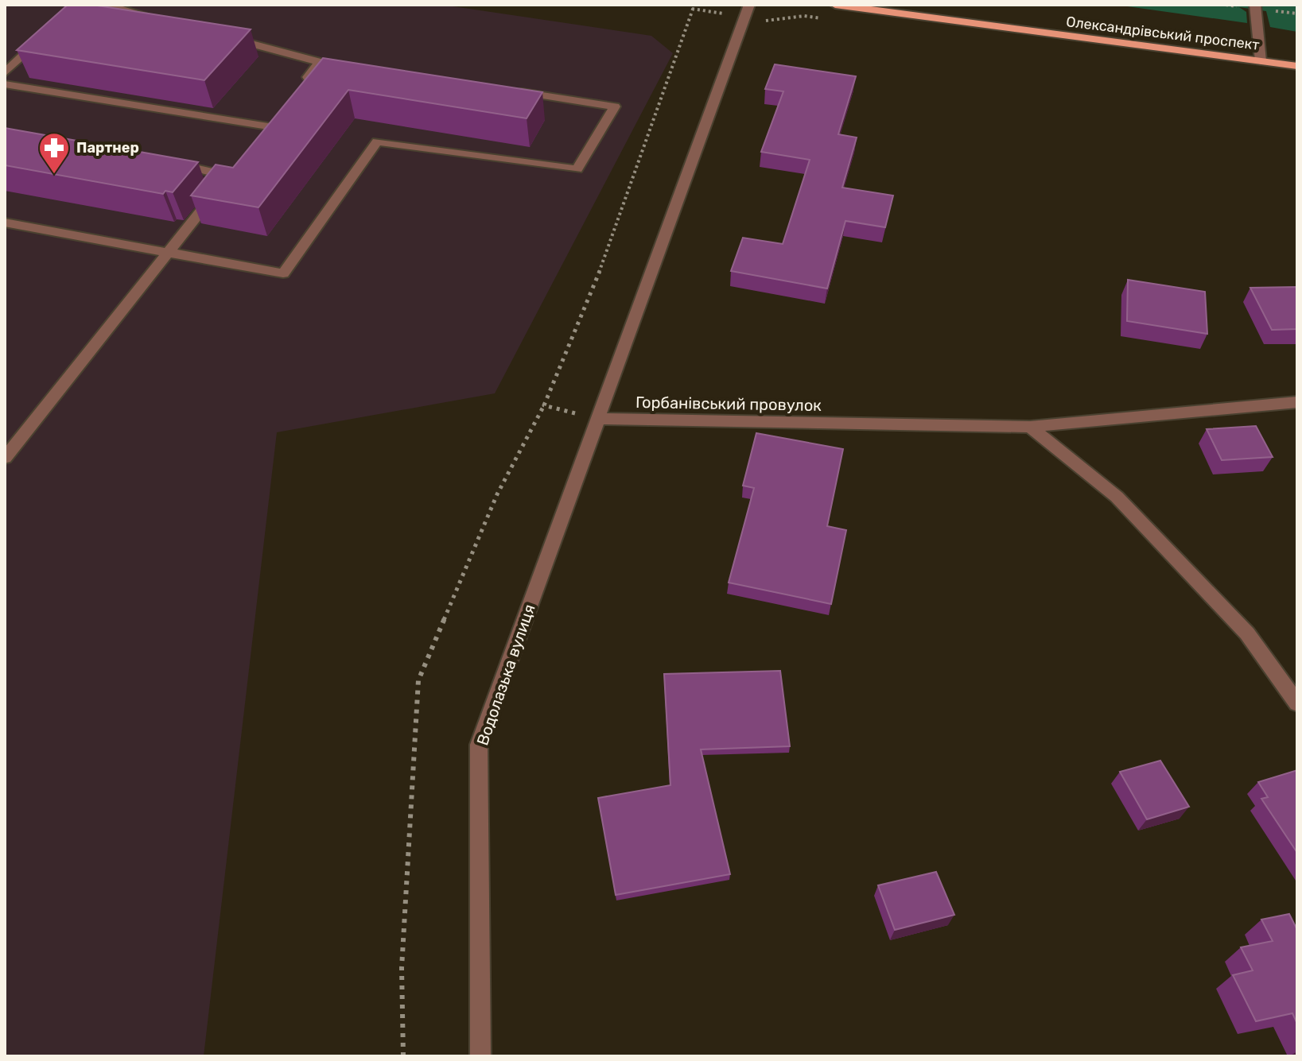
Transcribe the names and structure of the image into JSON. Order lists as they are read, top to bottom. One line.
{"streets":{"main road":["Олександрівський проспект"],"street":["Горбанівський провулок","Водолазька вулиця"]},"crossings":[["Горбанівський провулок","Водолазька вулиця"]],"places":{"pharmacy":["Партнер"]}}
